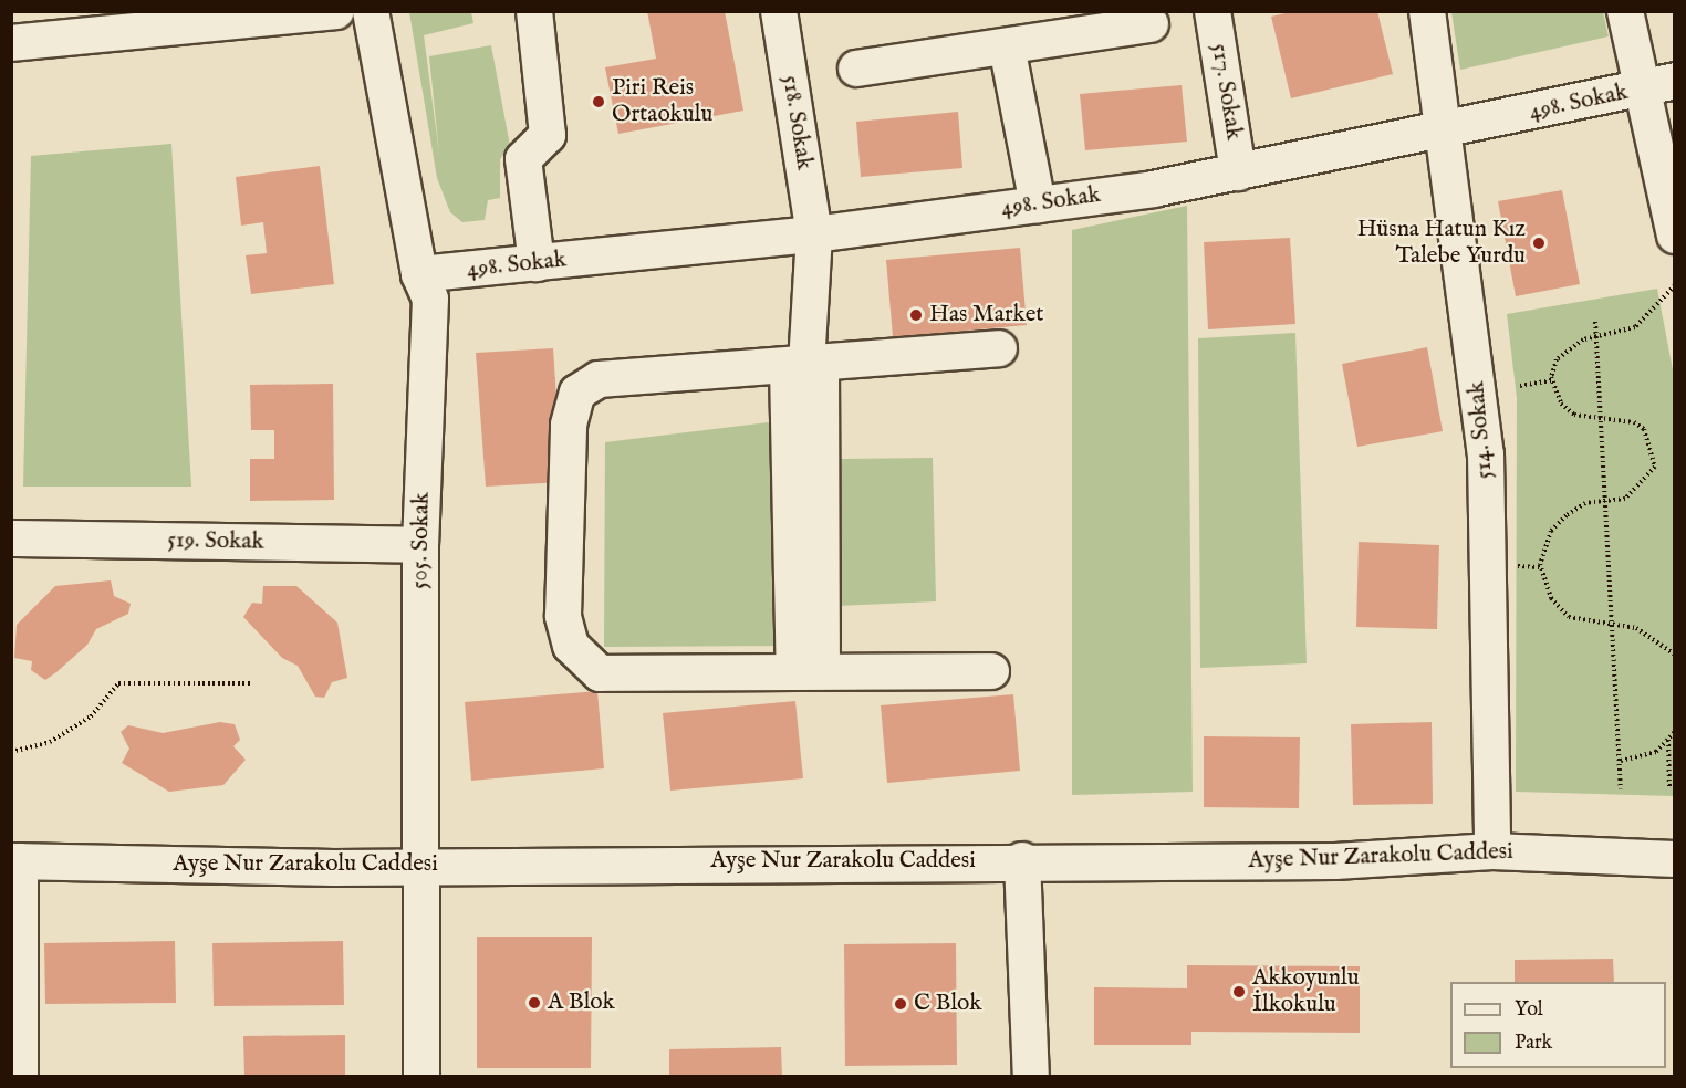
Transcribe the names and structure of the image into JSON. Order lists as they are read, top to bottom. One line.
{"streets":{"street":["517. Sokak","498. Sokak","518. Sokak","514. Sokak","505. Sokak","519. Sokak","Ayşe Nur Zarakolu Caddesi"]},"crossings":[["517. Sokak","498. Sokak"],["498. Sokak","518. Sokak"],["498. Sokak","514. Sokak"],["498. Sokak","505. Sokak"],["514. Sokak","Ayşe Nur Zarakolu Caddesi"],["505. Sokak","519. Sokak"],["505. Sokak","Ayşe Nur Zarakolu Caddesi"]],"places":["Piri Reis Ortaokulu","Hüsna Hatun Kız Talebe Yurdu","Has Market","Akkoyunlu İlkokulu","A Blok","C Blok"],"legend":["Yol","Park"]}
